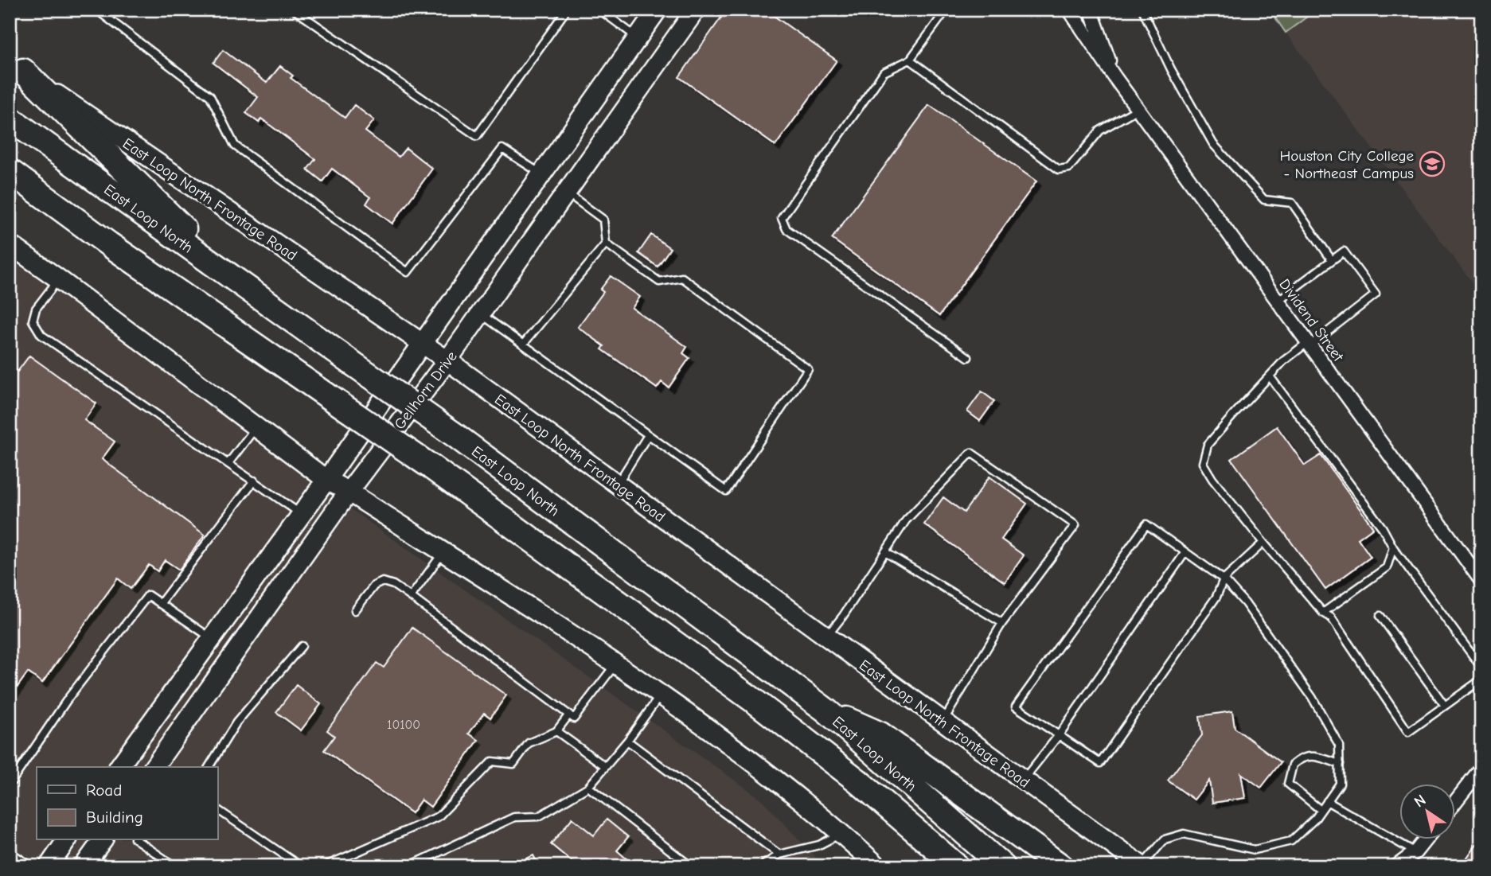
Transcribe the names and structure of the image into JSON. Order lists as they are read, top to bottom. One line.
{"streets":{"highway":["East Loop North"],"main road":["East Loop North Frontage Road","Gellhorn Drive"],"street":["Dividend Street"]},"crossings":[["East Loop North Frontage Road","Gellhorn Drive"]],"places":{"school or university":["Houston City College - Northeast Campus"]},"house_numbers":["10100"],"legend":["Road","Building"],"north":"top left"}
